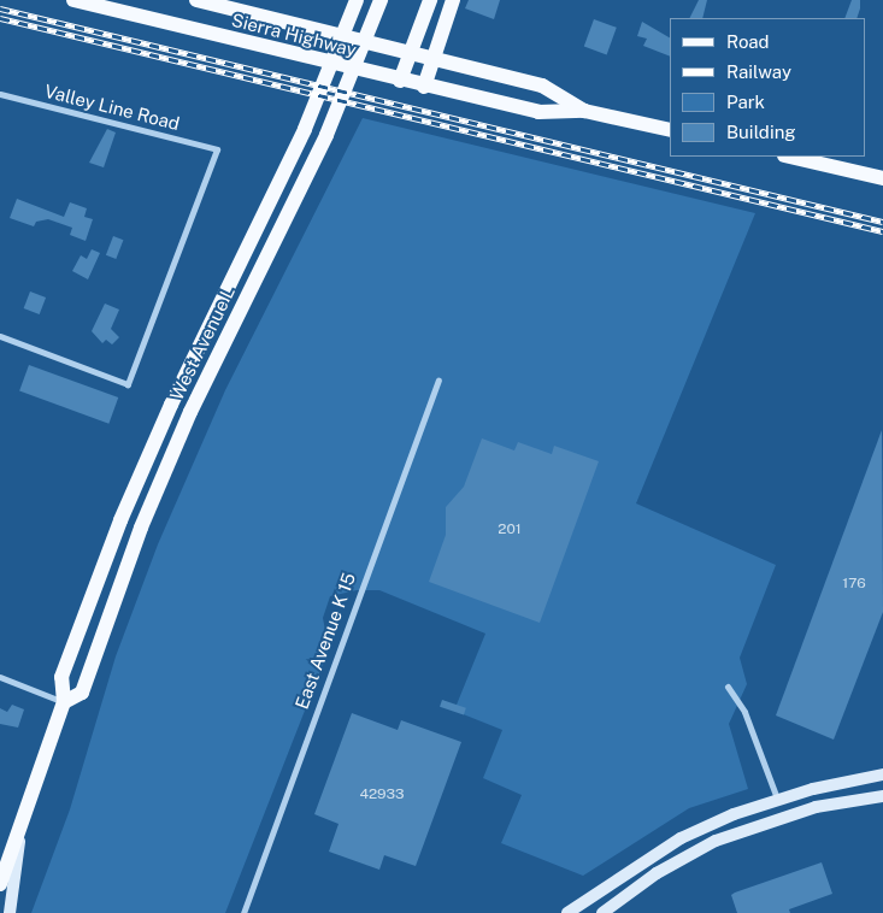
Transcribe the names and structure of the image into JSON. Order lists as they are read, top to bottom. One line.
{"streets":{"main road":["Sierra Highway","West Avenue L"],"street":["Valley Line Road","East Avenue K 15"]},"house_numbers":["201","176","42933"],"legend":["Road","Railway","Park","Building"]}
